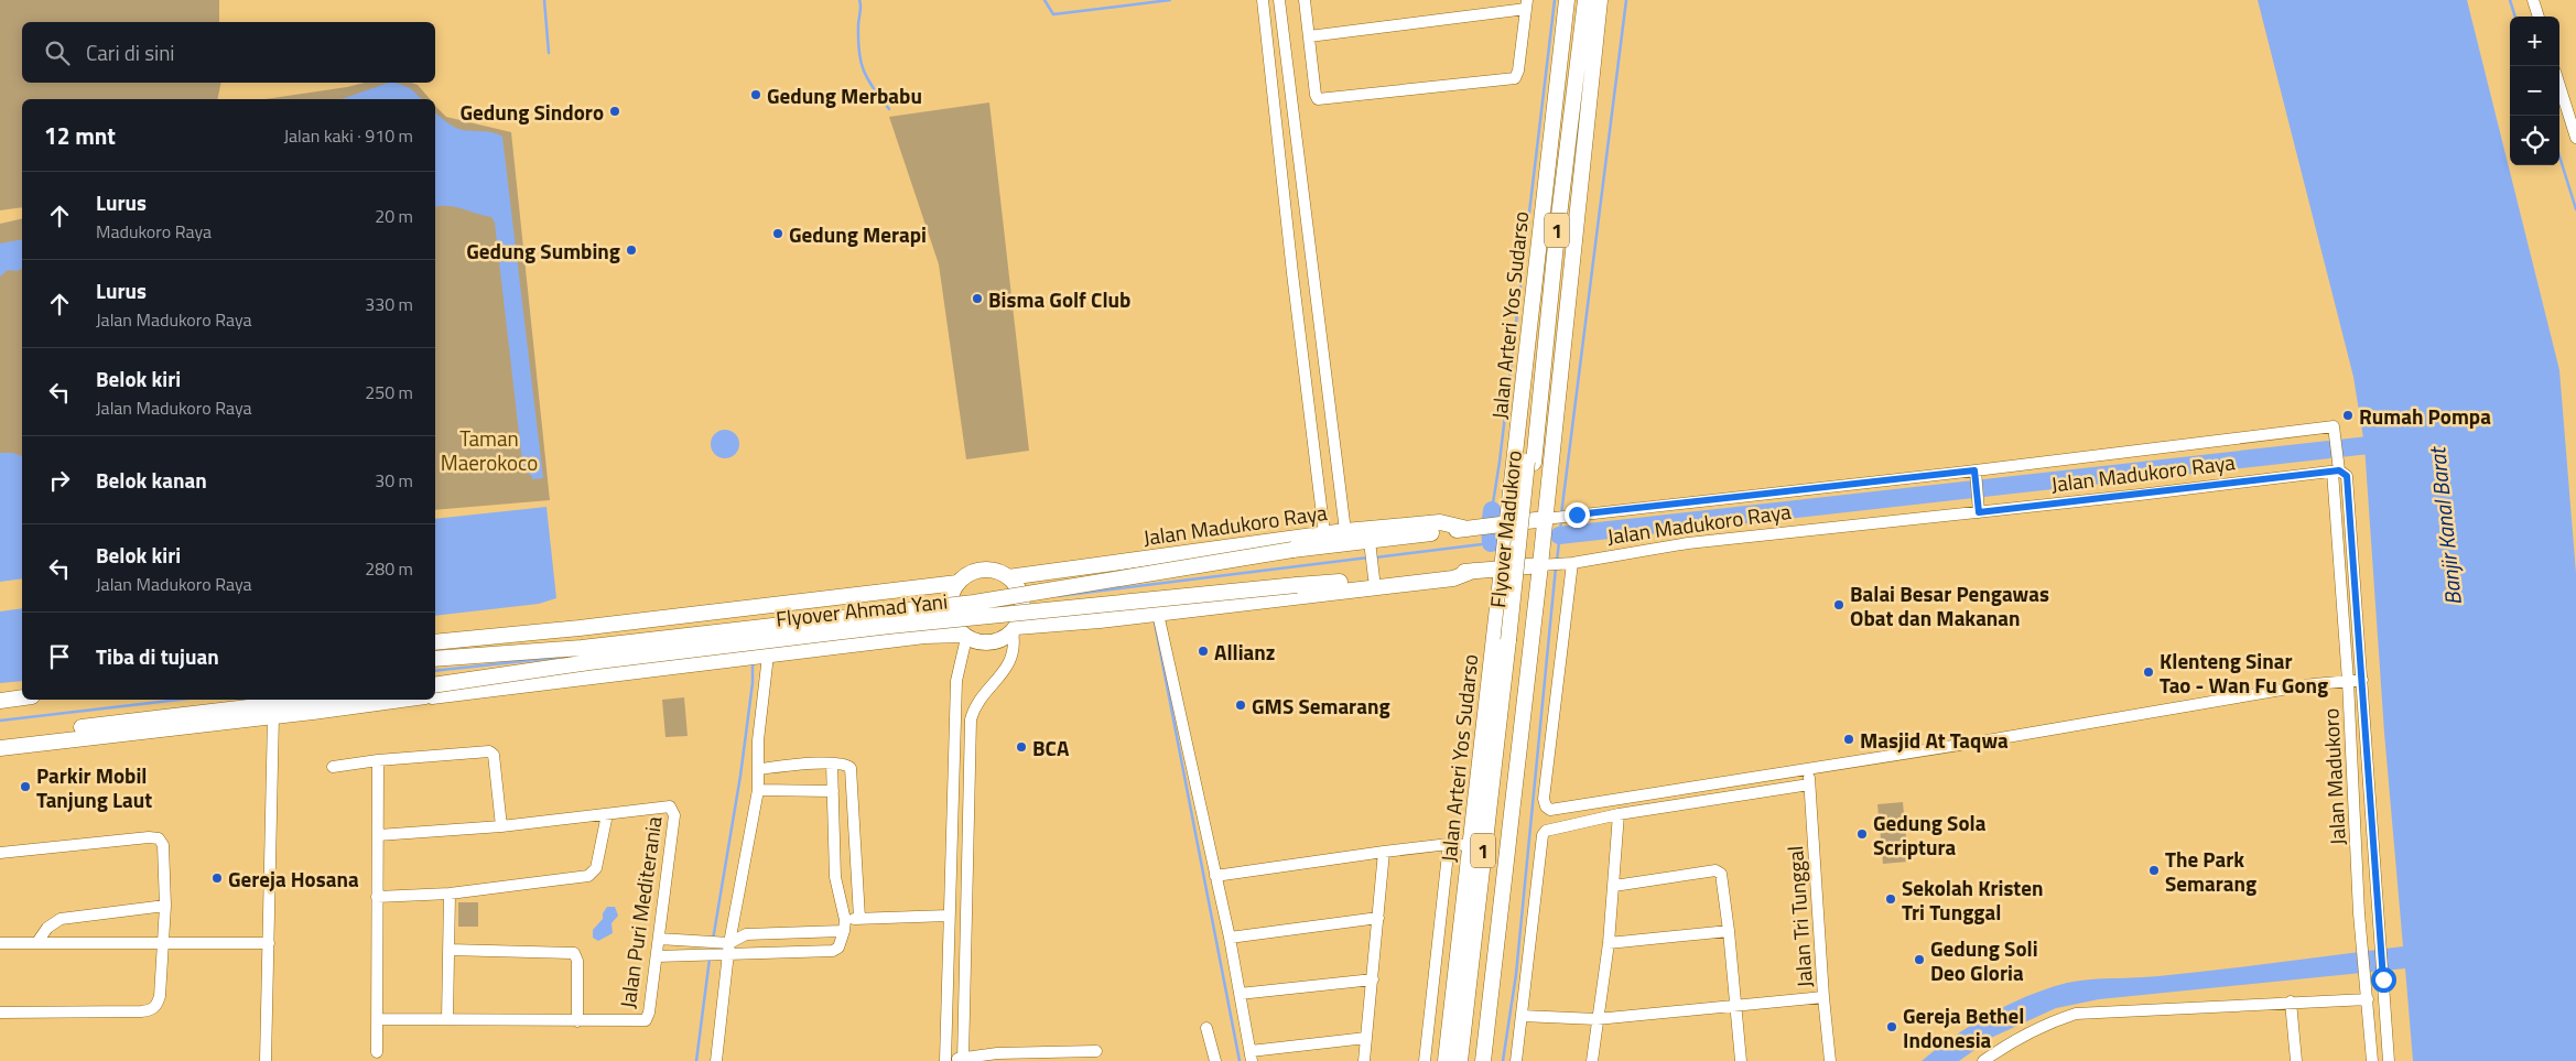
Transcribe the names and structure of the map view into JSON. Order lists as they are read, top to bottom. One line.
{"streets":{"highway":["1","Jalan Arteri Yos Sudarso","Jalan Madukoro Raya","Flyover Madukoro","Flyover Ahmad Yani"],"street":["Jalan Madukoro","Jalan Puri Mediterania","Jalan Tri Tunggal"]},"crossings":[["Jalan Arteri Yos Sudarso","Jalan Madukoro Raya"],["Jalan Madukoro Raya","Flyover Ahmad Yani"],["Jalan Madukoro Raya","Jalan Madukoro"]],"water":["Banjir Kanal Barat"],"parks":["Taman Maerokoco"],"places":["Gedung Merbabu","Gedung Sindoro","Gedung Merapi","Gedung Sumbing","Bisma Golf Club","Rumah Pompa","Balai Besar Pengawas Obat dan Makanan","Allianz","Klenteng Sinar Tao - Wan Fu Gong","GMS Semarang","Masjid At Taqwa","BCA","Parkir Mobil Tanjung Laut","Gedung Sola Scriptura","The Park Semarang","Gereja Hosana","Sekolah Kristen Tri Tunggal","Gedung Soli Deo Gloria","Gereja Bethel Indonesia"],"page":{"map_buttons":["+","−"],"search":"Cari di sini","heading":["12 mnt","Jalan kaki · 910 m"],"list":[["Lurus","Madukoro Raya","20 m"],["Lurus","Jalan Madukoro Raya","330 m"],["Belok kiri","Jalan Madukoro Raya","250 m"],["Belok kanan","30 m"],["Belok kiri","Jalan Madukoro Raya","280 m"],"Tiba di tujuan"]}}
